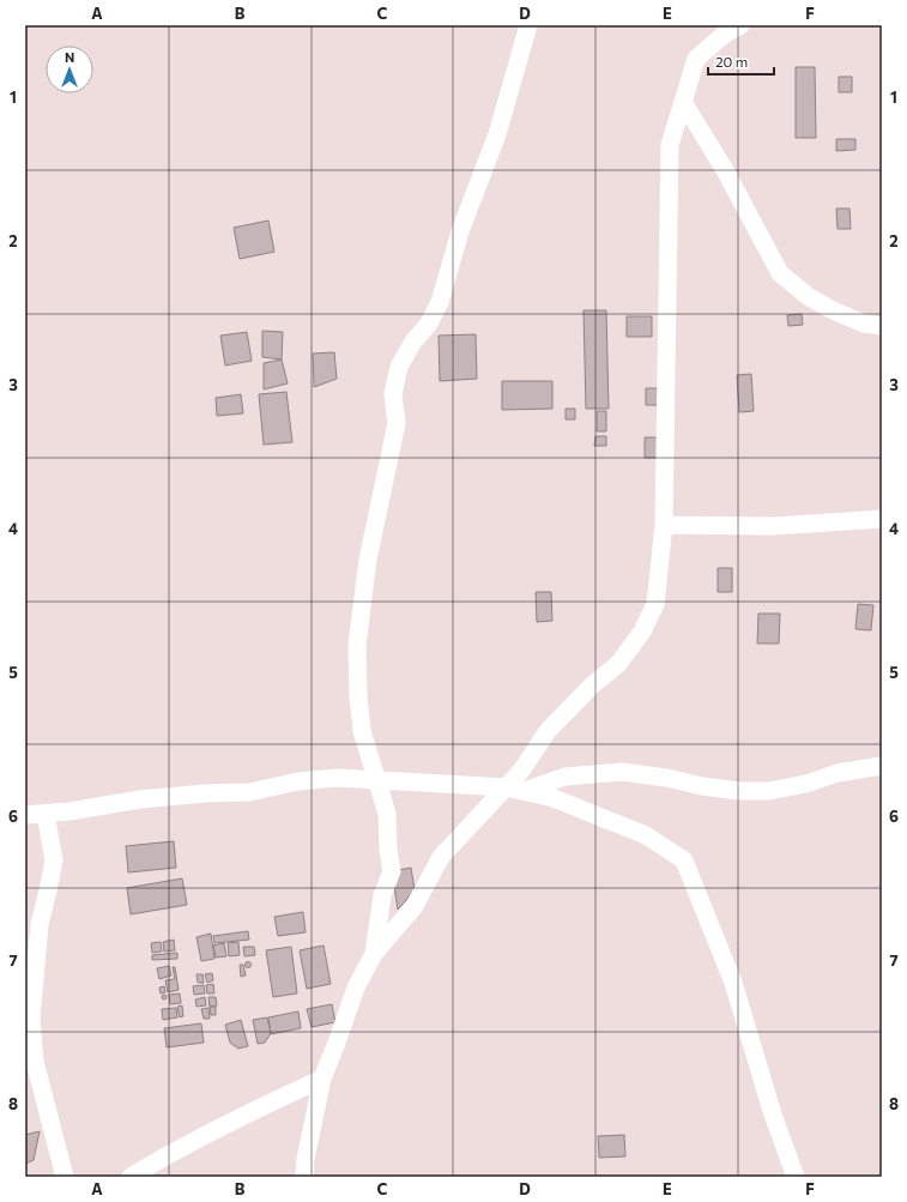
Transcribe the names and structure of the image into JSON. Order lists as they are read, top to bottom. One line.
{"scale_bar":"20 m","north":"top","grid":{"columns":["A","B","C","D","E","F"],"rows":["1","2","3","4","5","6","7","8"]}}
